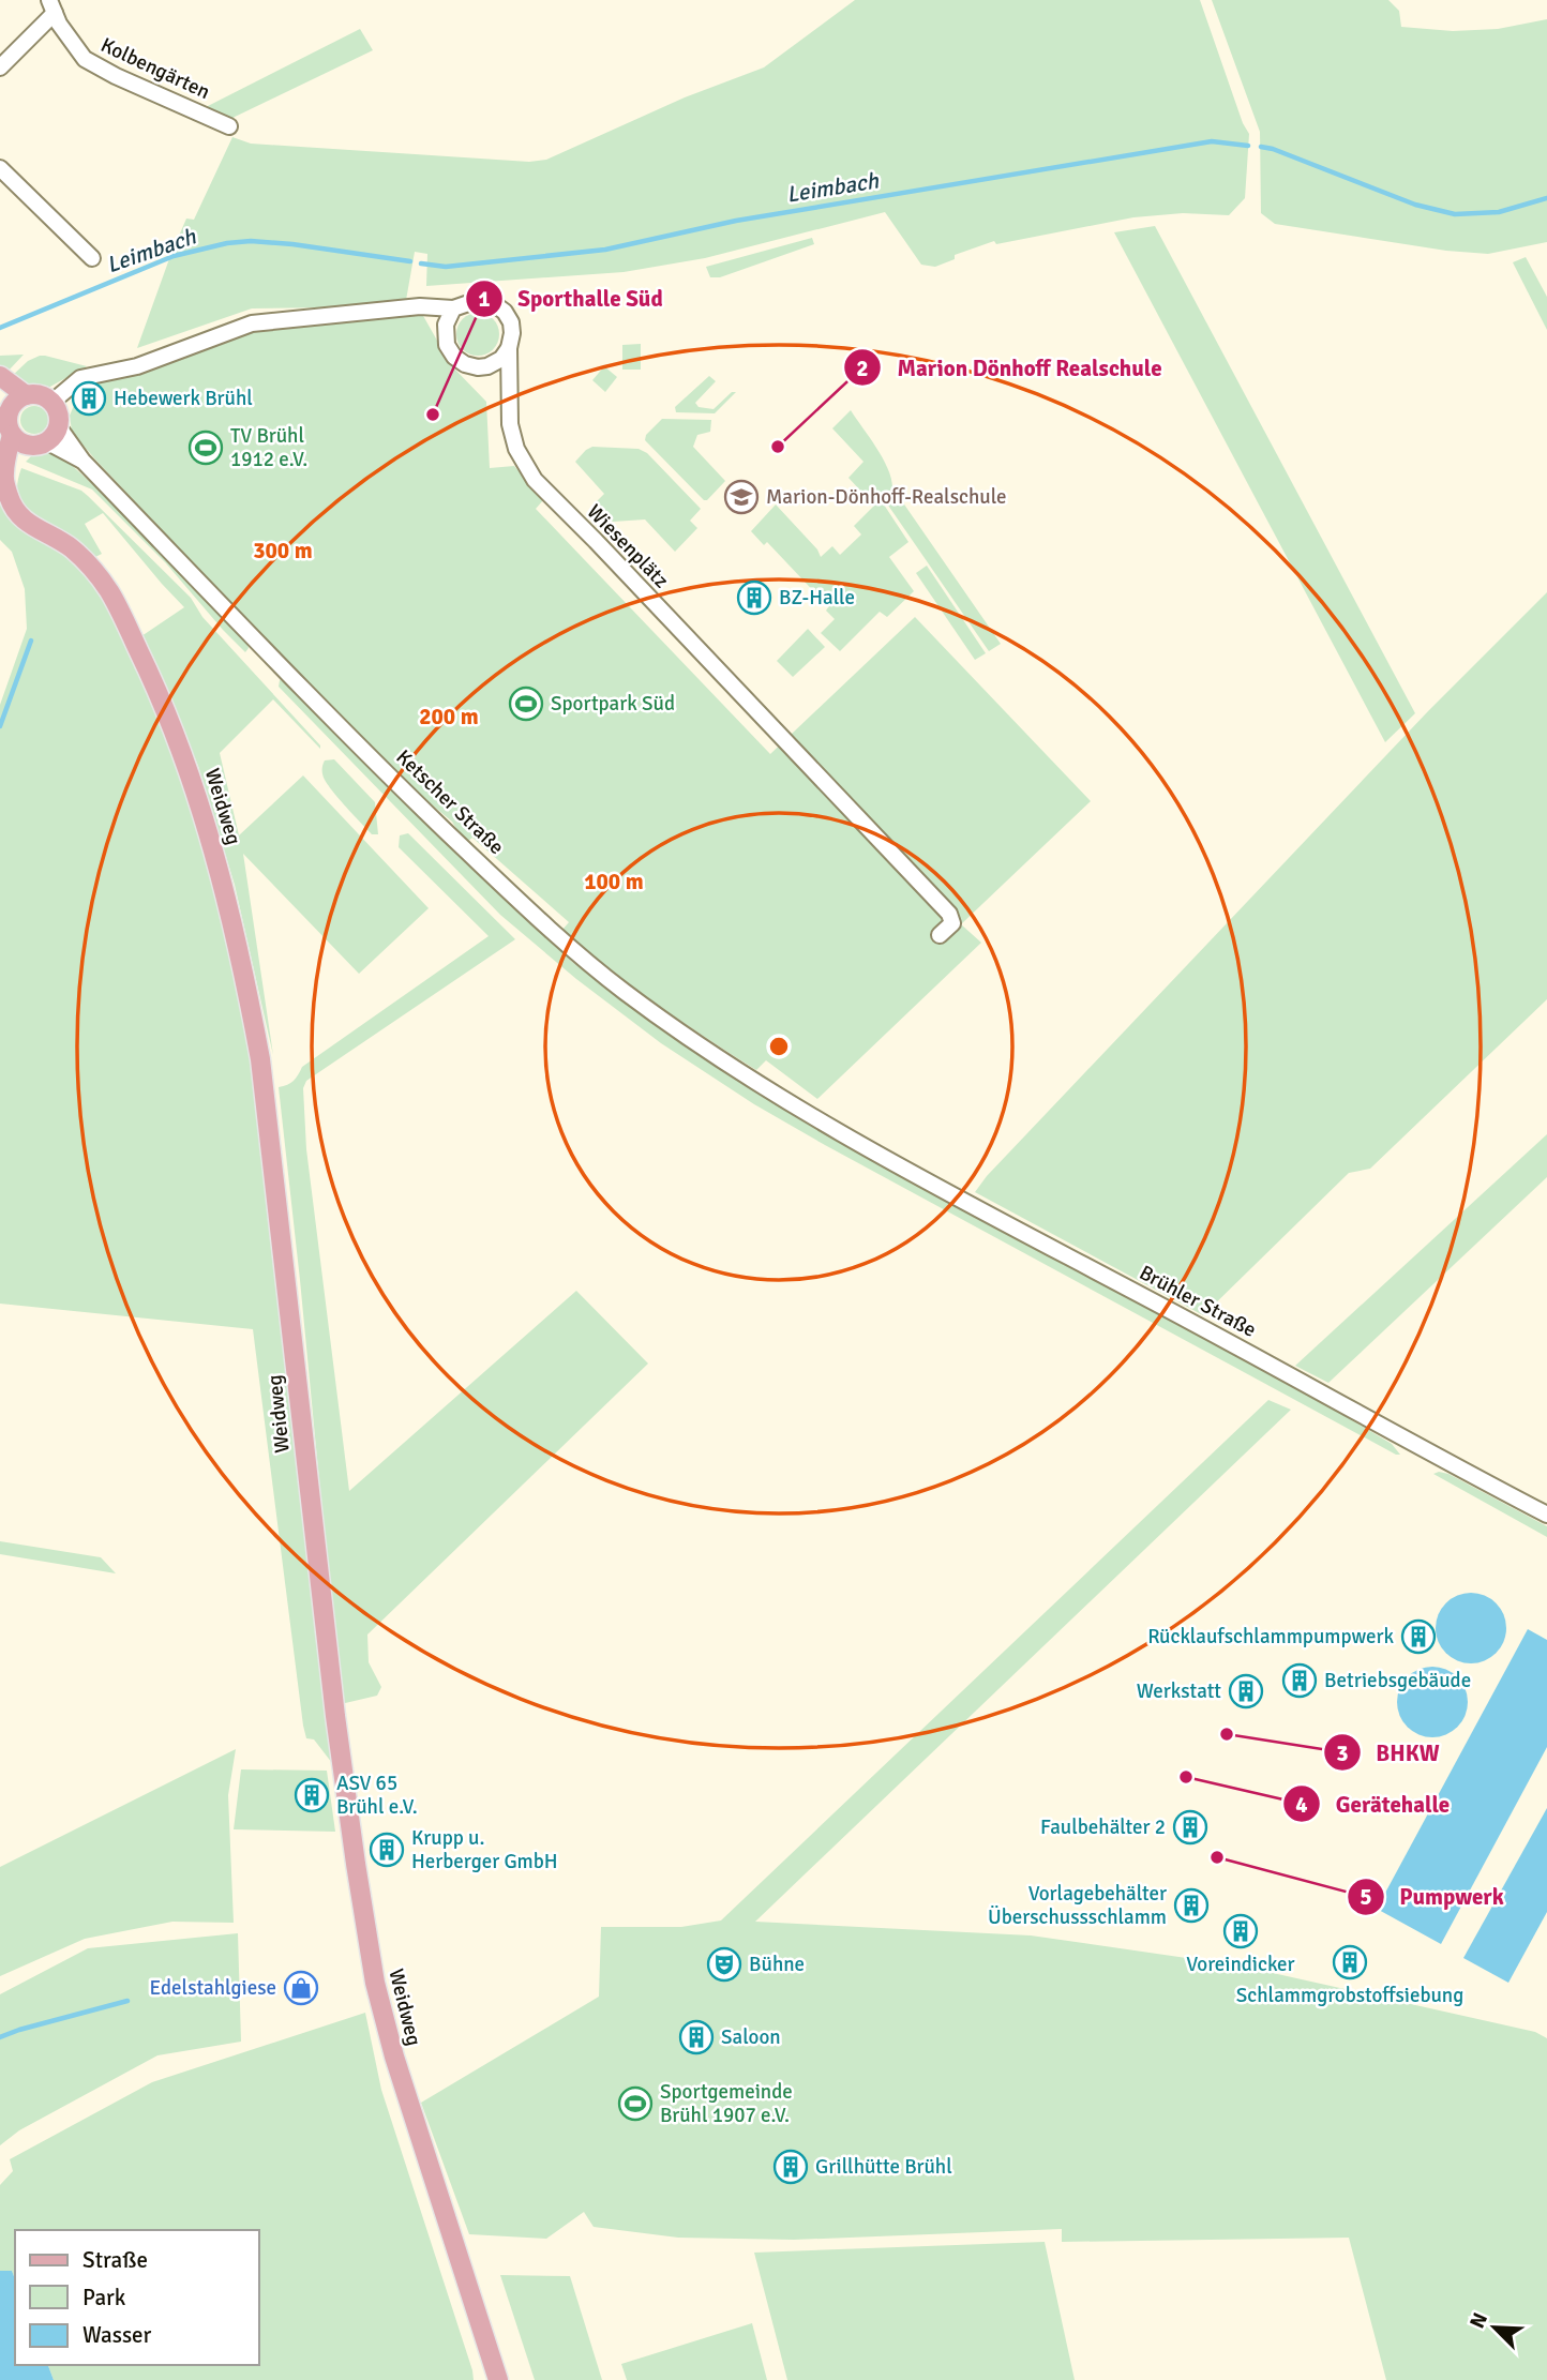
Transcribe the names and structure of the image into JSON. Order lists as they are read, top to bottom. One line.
{"streets":{"main road":["Weidweg"],"street":["Kolbengärten","Wiesenplätz","Ketscher Straße","Brühler Straße"]},"crossings":[["Wiesenplätz","Ketscher Straße"],["Ketscher Straße","Brühler Straße"]],"water":["Leimbach"],"places":{"building":["Hebewerk Brühl","BZ-Halle","Rücklaufschlammpumpwerk","Betriebsgebäude","Werkstatt","ASV 65 Brühl e.V.","Faulbehälter 2","Krupp u. Herberger GmbH","Vorlagebehälter Überschussschlamm","Voreindicker","Schlammgrobstoffsiebung","Saloon","Grillhütte Brühl"],"other":["Sporthalle Süd","Marion Dönhoff Realschule","BHKW","Gerätehalle","Pumpwerk"],"sports":["TV Brühl 1912 e.V.","Sportpark Süd","Sportgemeinde Brühl 1907 e.V."],"school or university":["Marion-Dönhoff-Realschule"],"theatre":["Bühne"],"shop":["Edelstahlgiese"]},"legend":["Straße","Park","Wasser"],"north":"top left","rings":["300 m","200 m","100 m"]}
